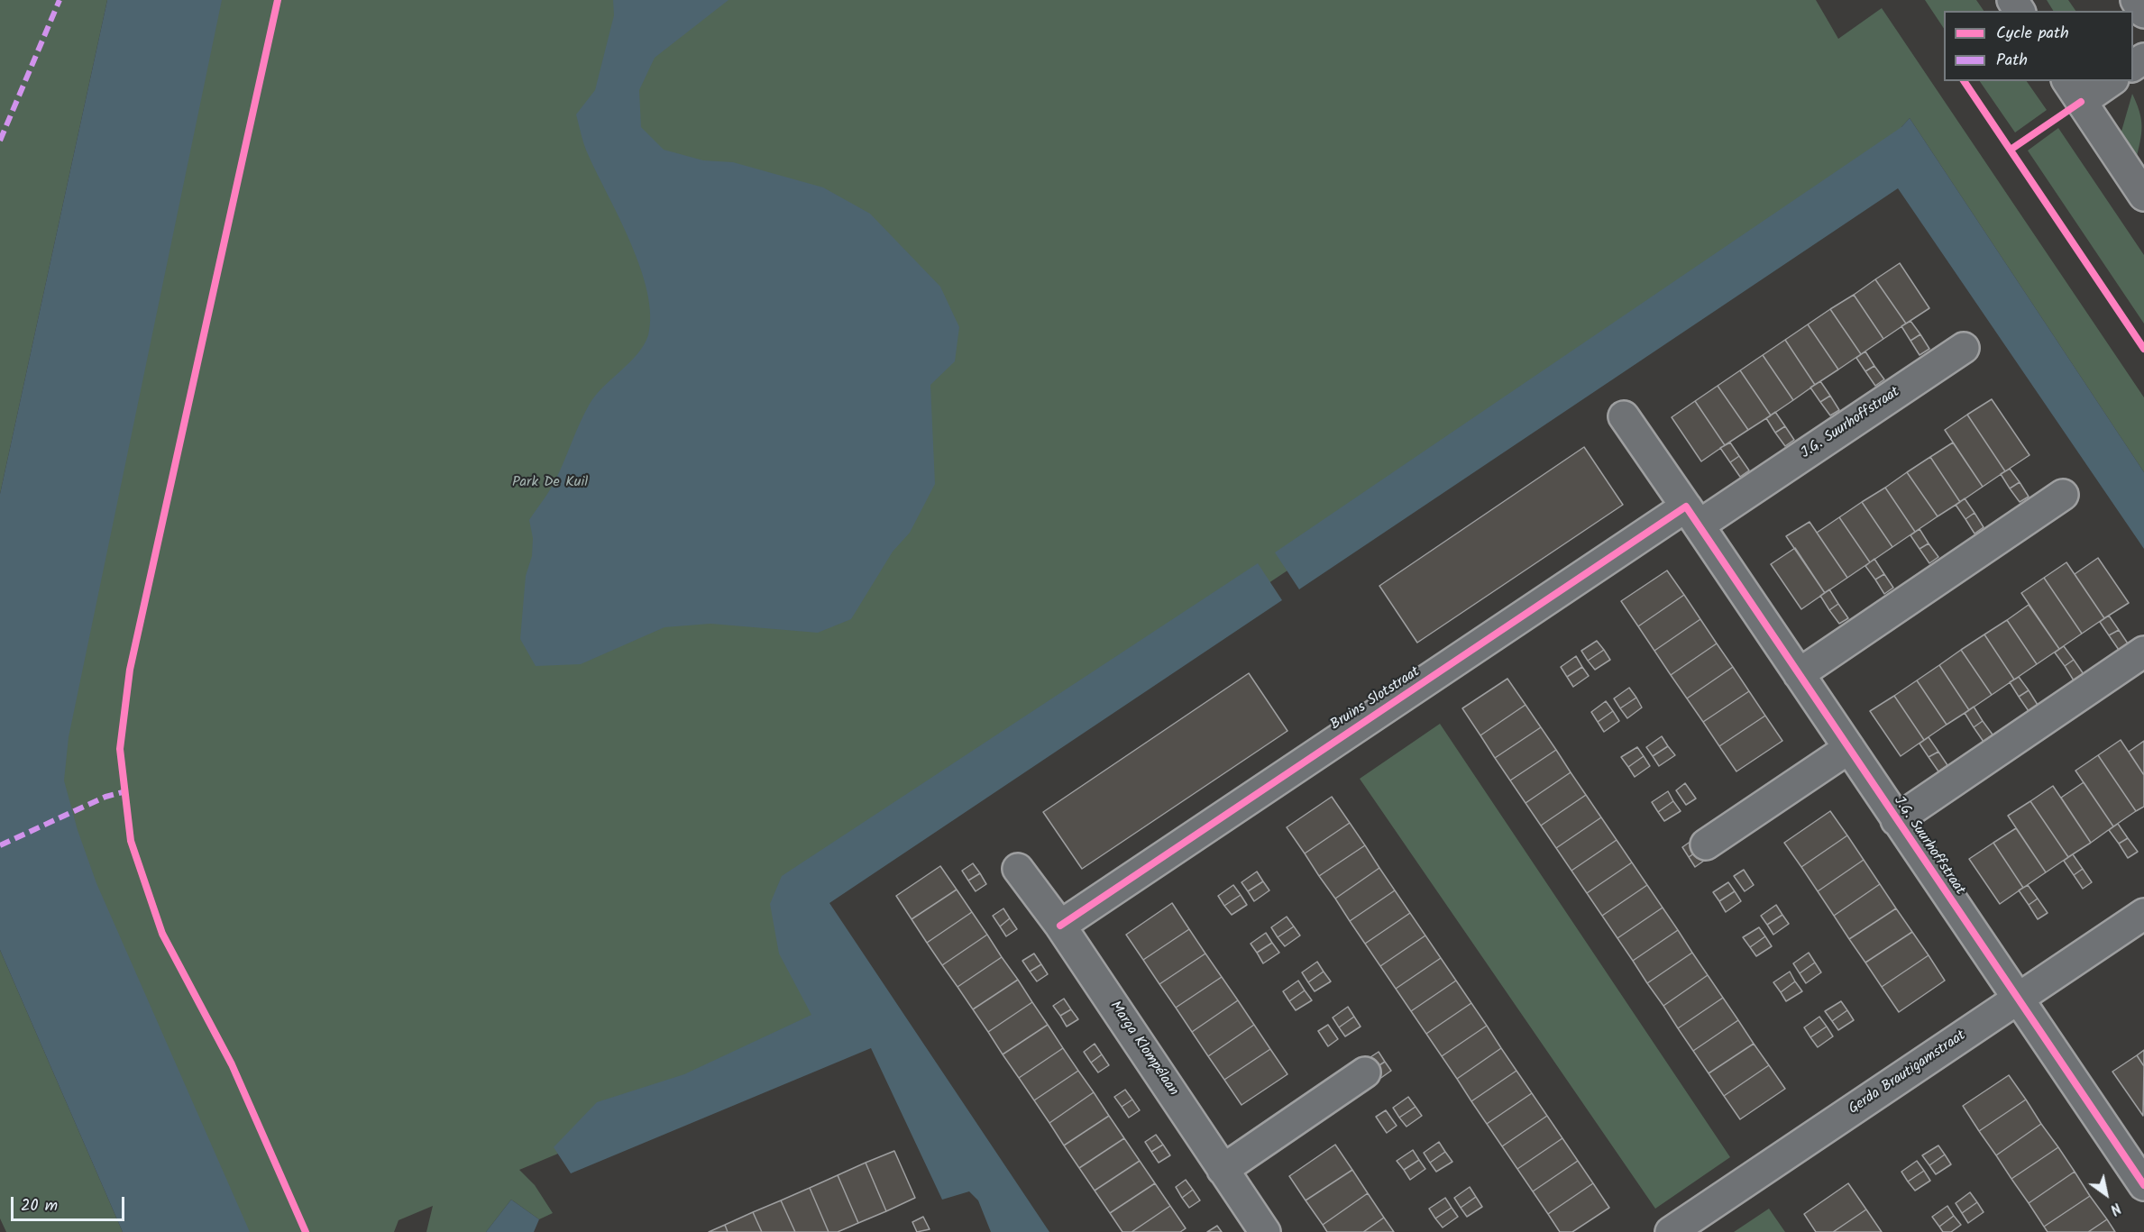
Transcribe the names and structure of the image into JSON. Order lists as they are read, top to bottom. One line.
{"streets":{"street":["J.G. Suurhoffstraat","Bruins Slotstraat","Marga Klompélaan","Gerda Brautigamstraat"]},"crossings":[["J.G. Suurhoffstraat","Bruins Slotstraat"],["J.G. Suurhoffstraat","Gerda Brautigamstraat"],["Bruins Slotstraat","Marga Klompélaan"]],"parks":["Park De Kuil"],"legend":["Cycle path","Path"],"scale_bar":"20 m","north":"bottom right"}
